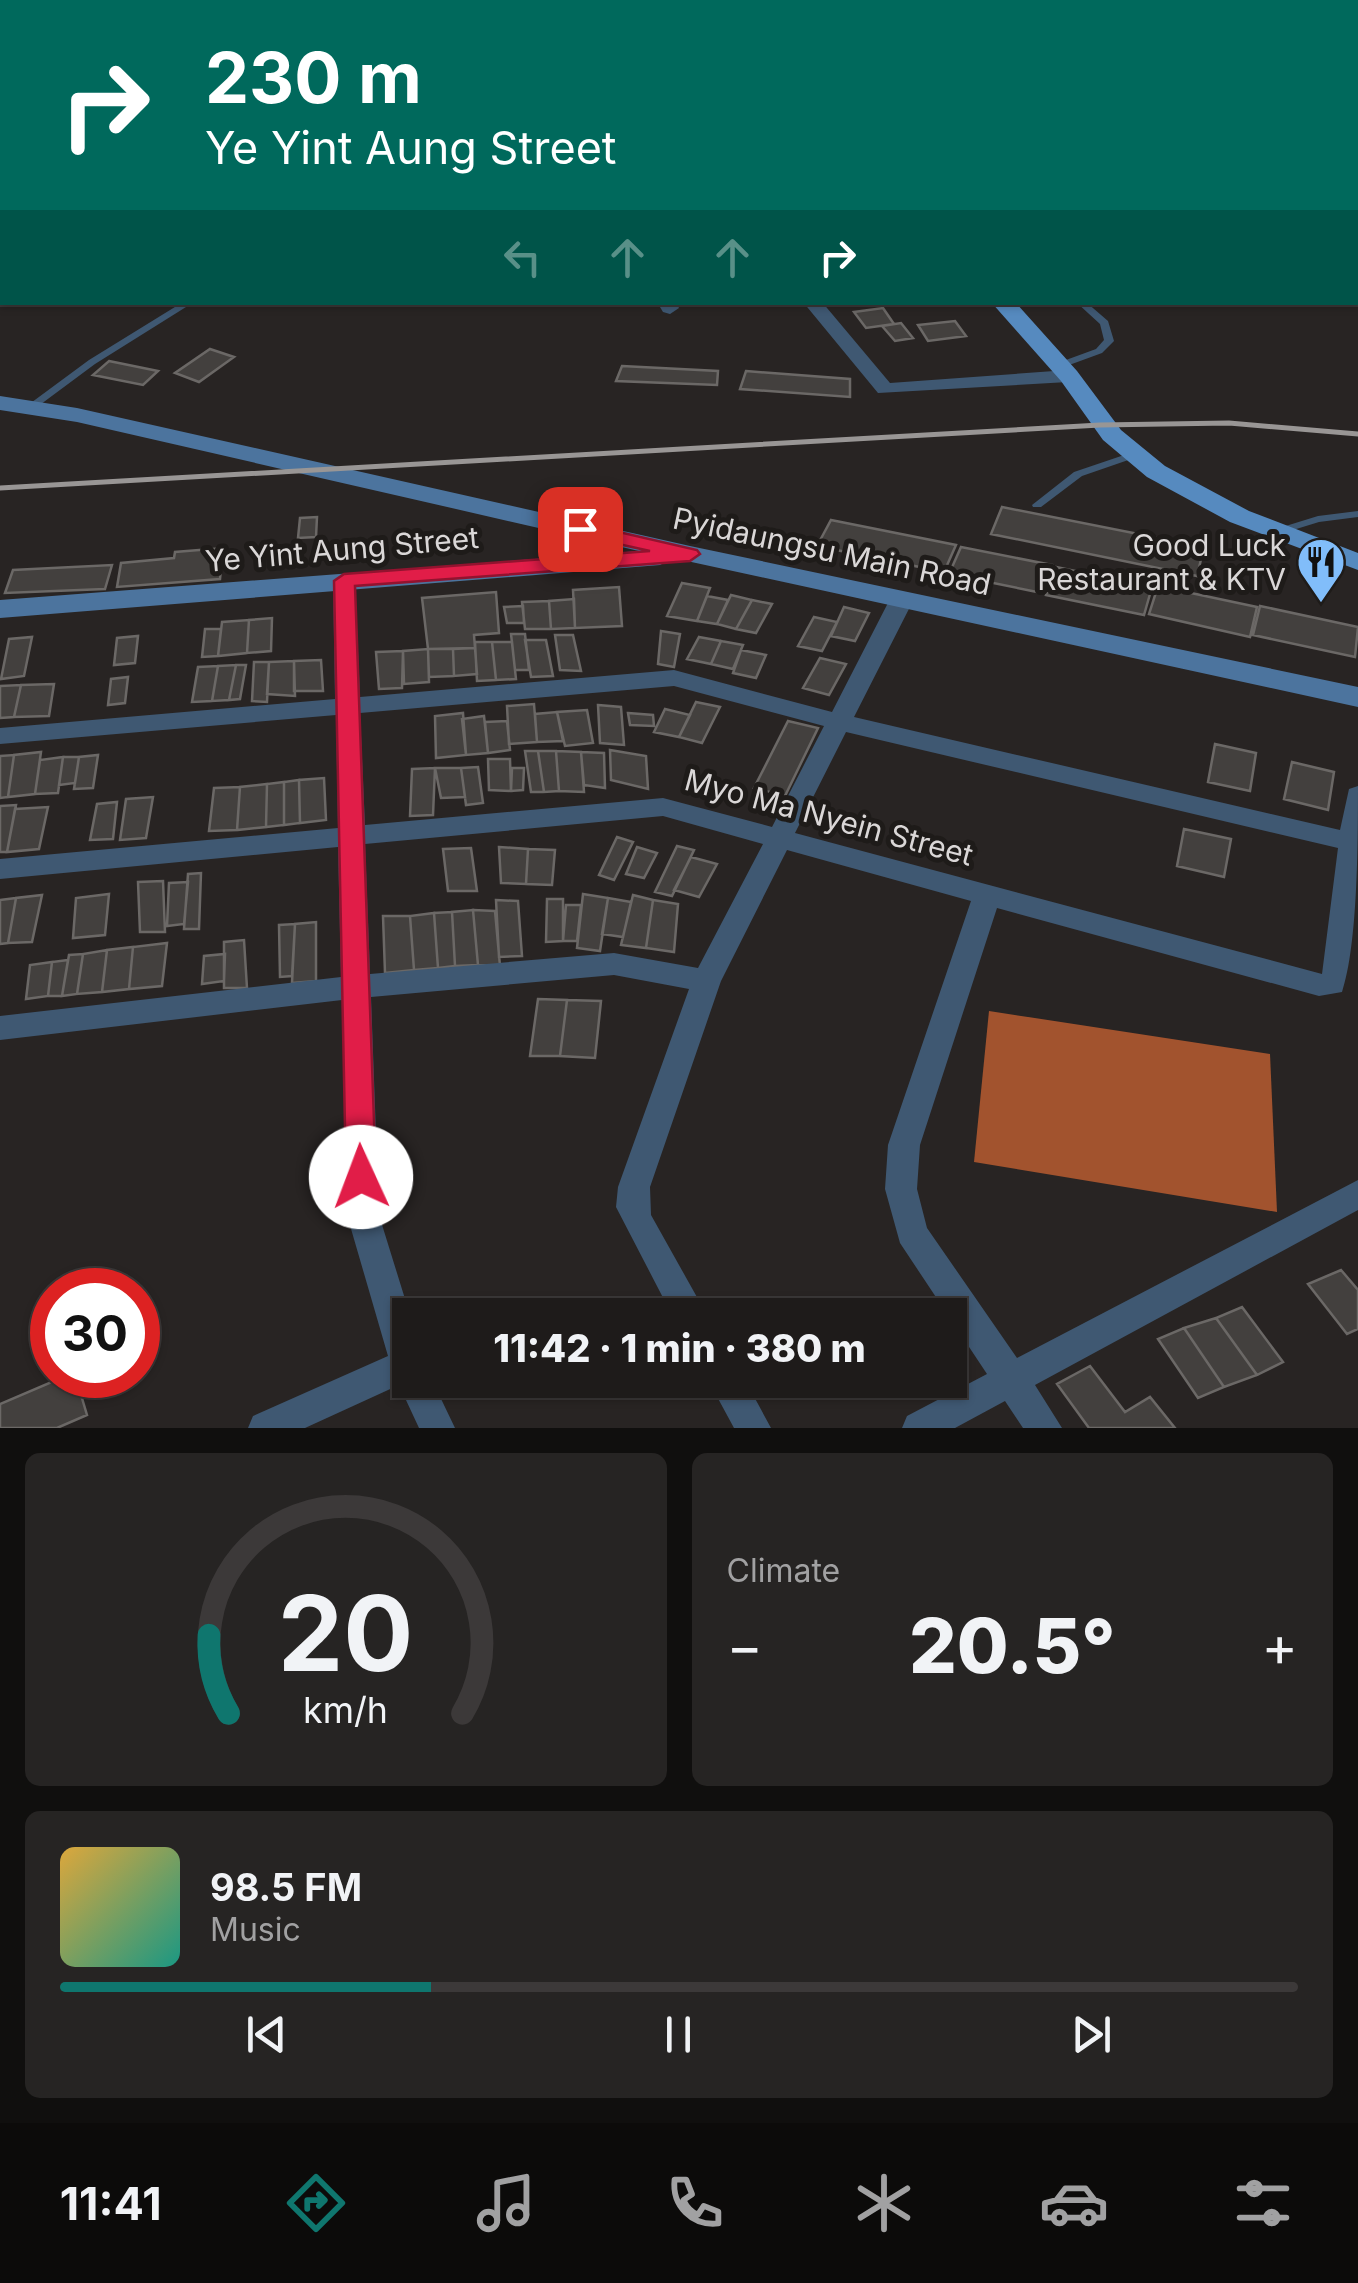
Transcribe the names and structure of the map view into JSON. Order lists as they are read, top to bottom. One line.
{"streets":{"main road":["Ye Yint Aung Street","Pyidaungsu Main Road"],"street":["Myo Ma Nyein Street"]},"crossings":[["Ye Yint Aung Street","Pyidaungsu Main Road"]],"places":{"restaurant":["Good Luck Restaurant & KTV"]},"page":{"turn":["230 m","Ye Yint Aung Street"],"limit":"30","trip":"11:42 · 1 min · 380 m","tile":"Climate","heat":["−","20.5°","+"],"song":["98.5 FM","Music"],"tabs":"11:41","gauge":["20","km/h"]}}
